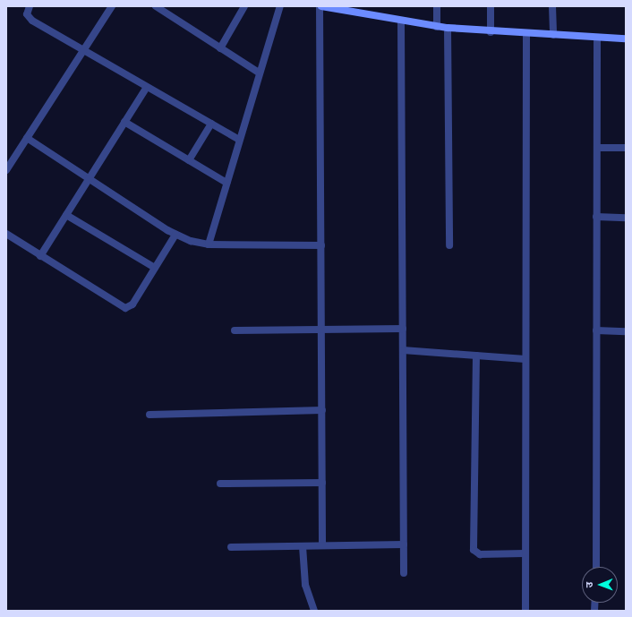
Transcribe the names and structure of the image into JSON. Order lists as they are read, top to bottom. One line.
{"north":"left"}
